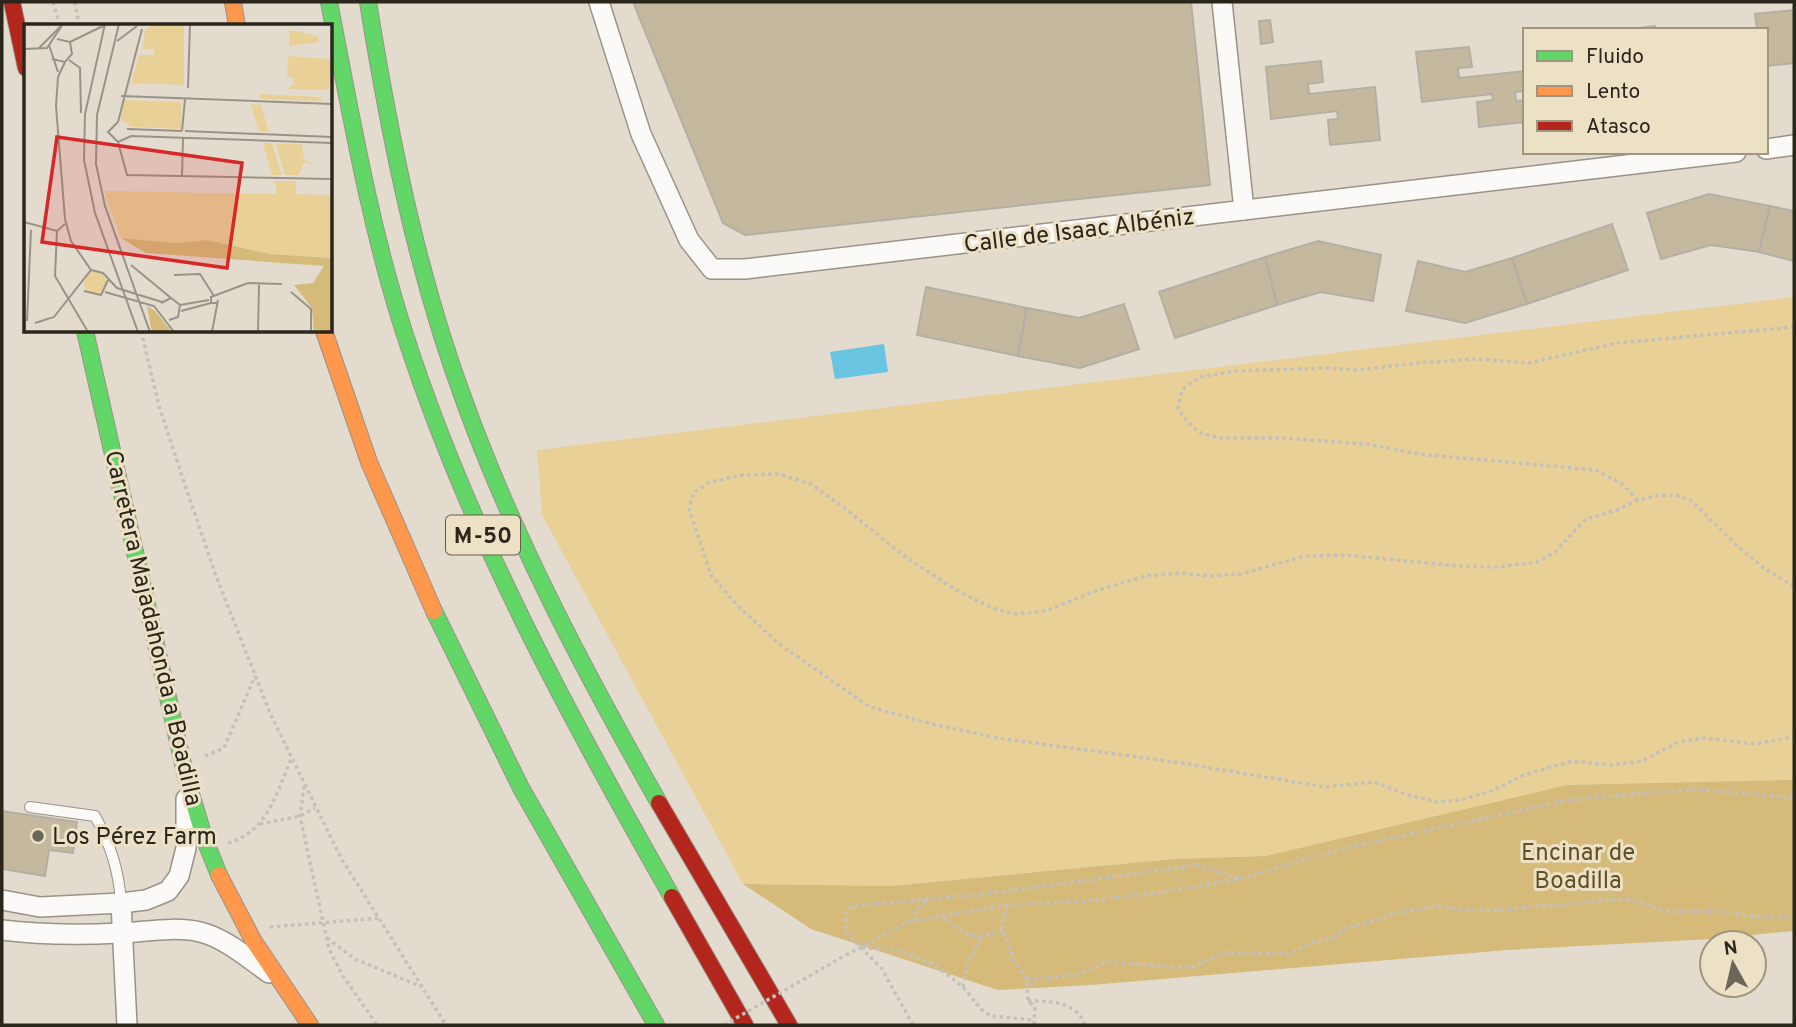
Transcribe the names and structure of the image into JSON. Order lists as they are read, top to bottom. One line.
{"streets":{"main road":["M-50","Carretera Majadahonda a Boadilla"],"street":["Calle de Isaac Albéniz"]},"parks":["Encinar de Boadilla"],"places":["Los Pérez Farm"],"legend":["Fluido","Lento","Atasco"],"north":"top"}
